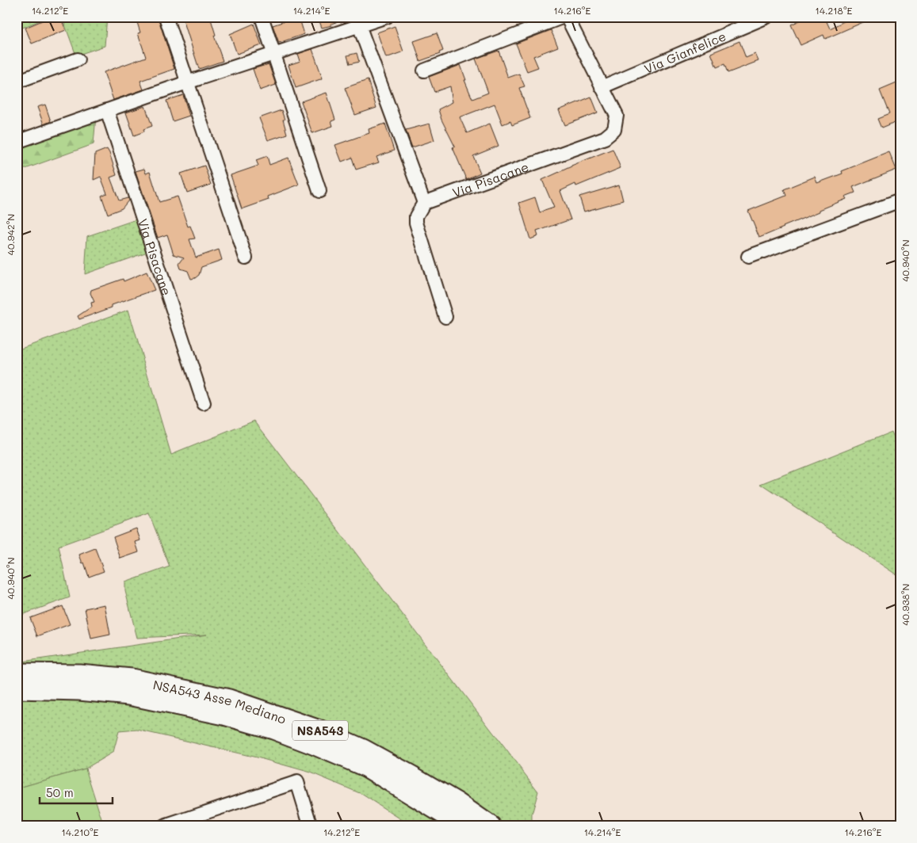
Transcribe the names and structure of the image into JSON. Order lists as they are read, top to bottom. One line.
{"streets":{"highway":["NSA543 Asse Mediano","NSA543"],"street":["Via Gianfelice","Via Pisacane"]},"crossings":[["Via Gianfelice","Via Pisacane"]],"scale_bar":"50 m","coordinates":["14.212°E","14.214°E","14.216°E","14.218°E","40.942°N","40.940°N","40.938°N","14.210°E"]}
